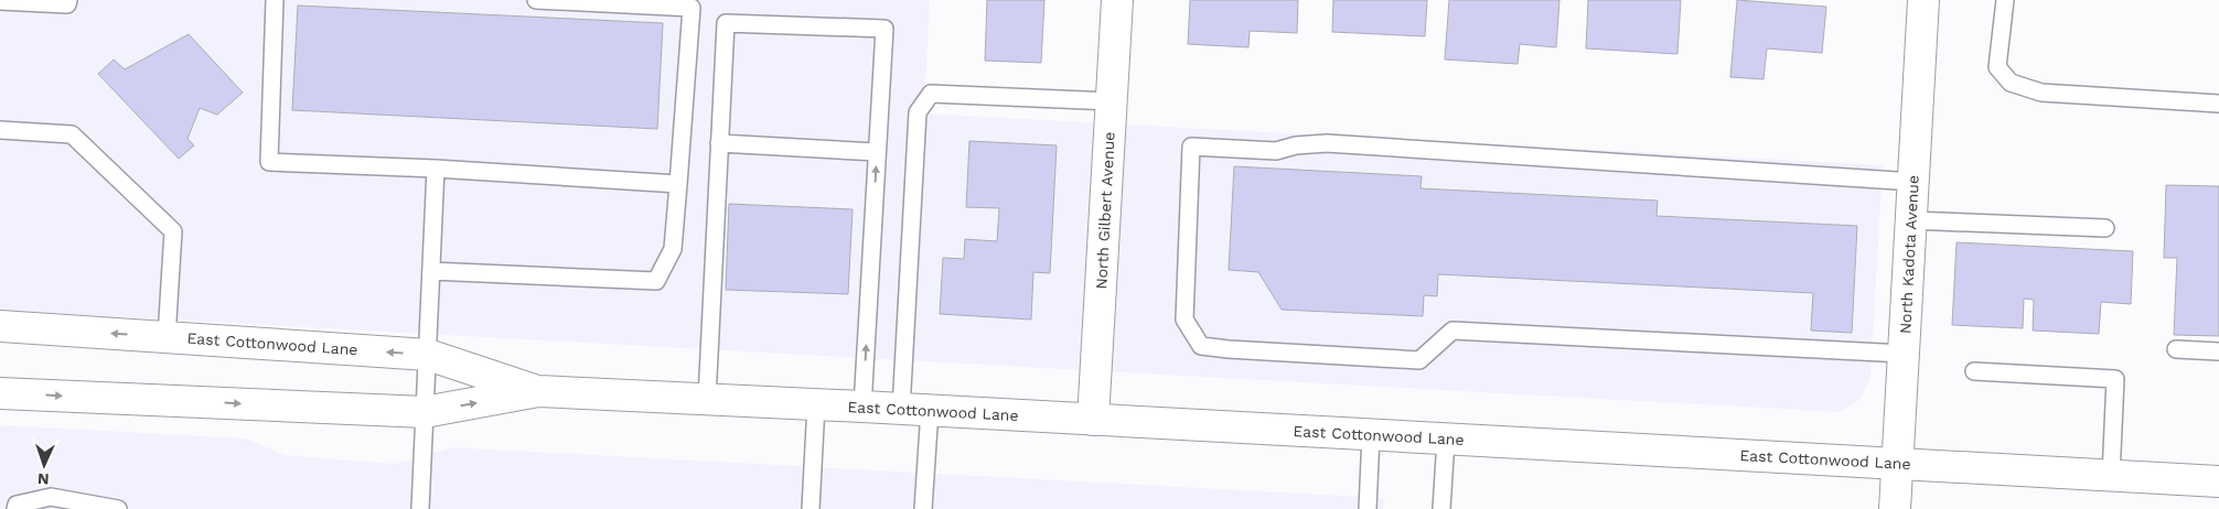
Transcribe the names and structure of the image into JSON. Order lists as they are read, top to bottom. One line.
{"streets":{"main road":["North Gilbert Avenue","North Kadota Avenue","East Cottonwood Lane"]},"crossings":[["North Gilbert Avenue","East Cottonwood Lane"],["North Kadota Avenue","East Cottonwood Lane"]],"north":"bottom"}
